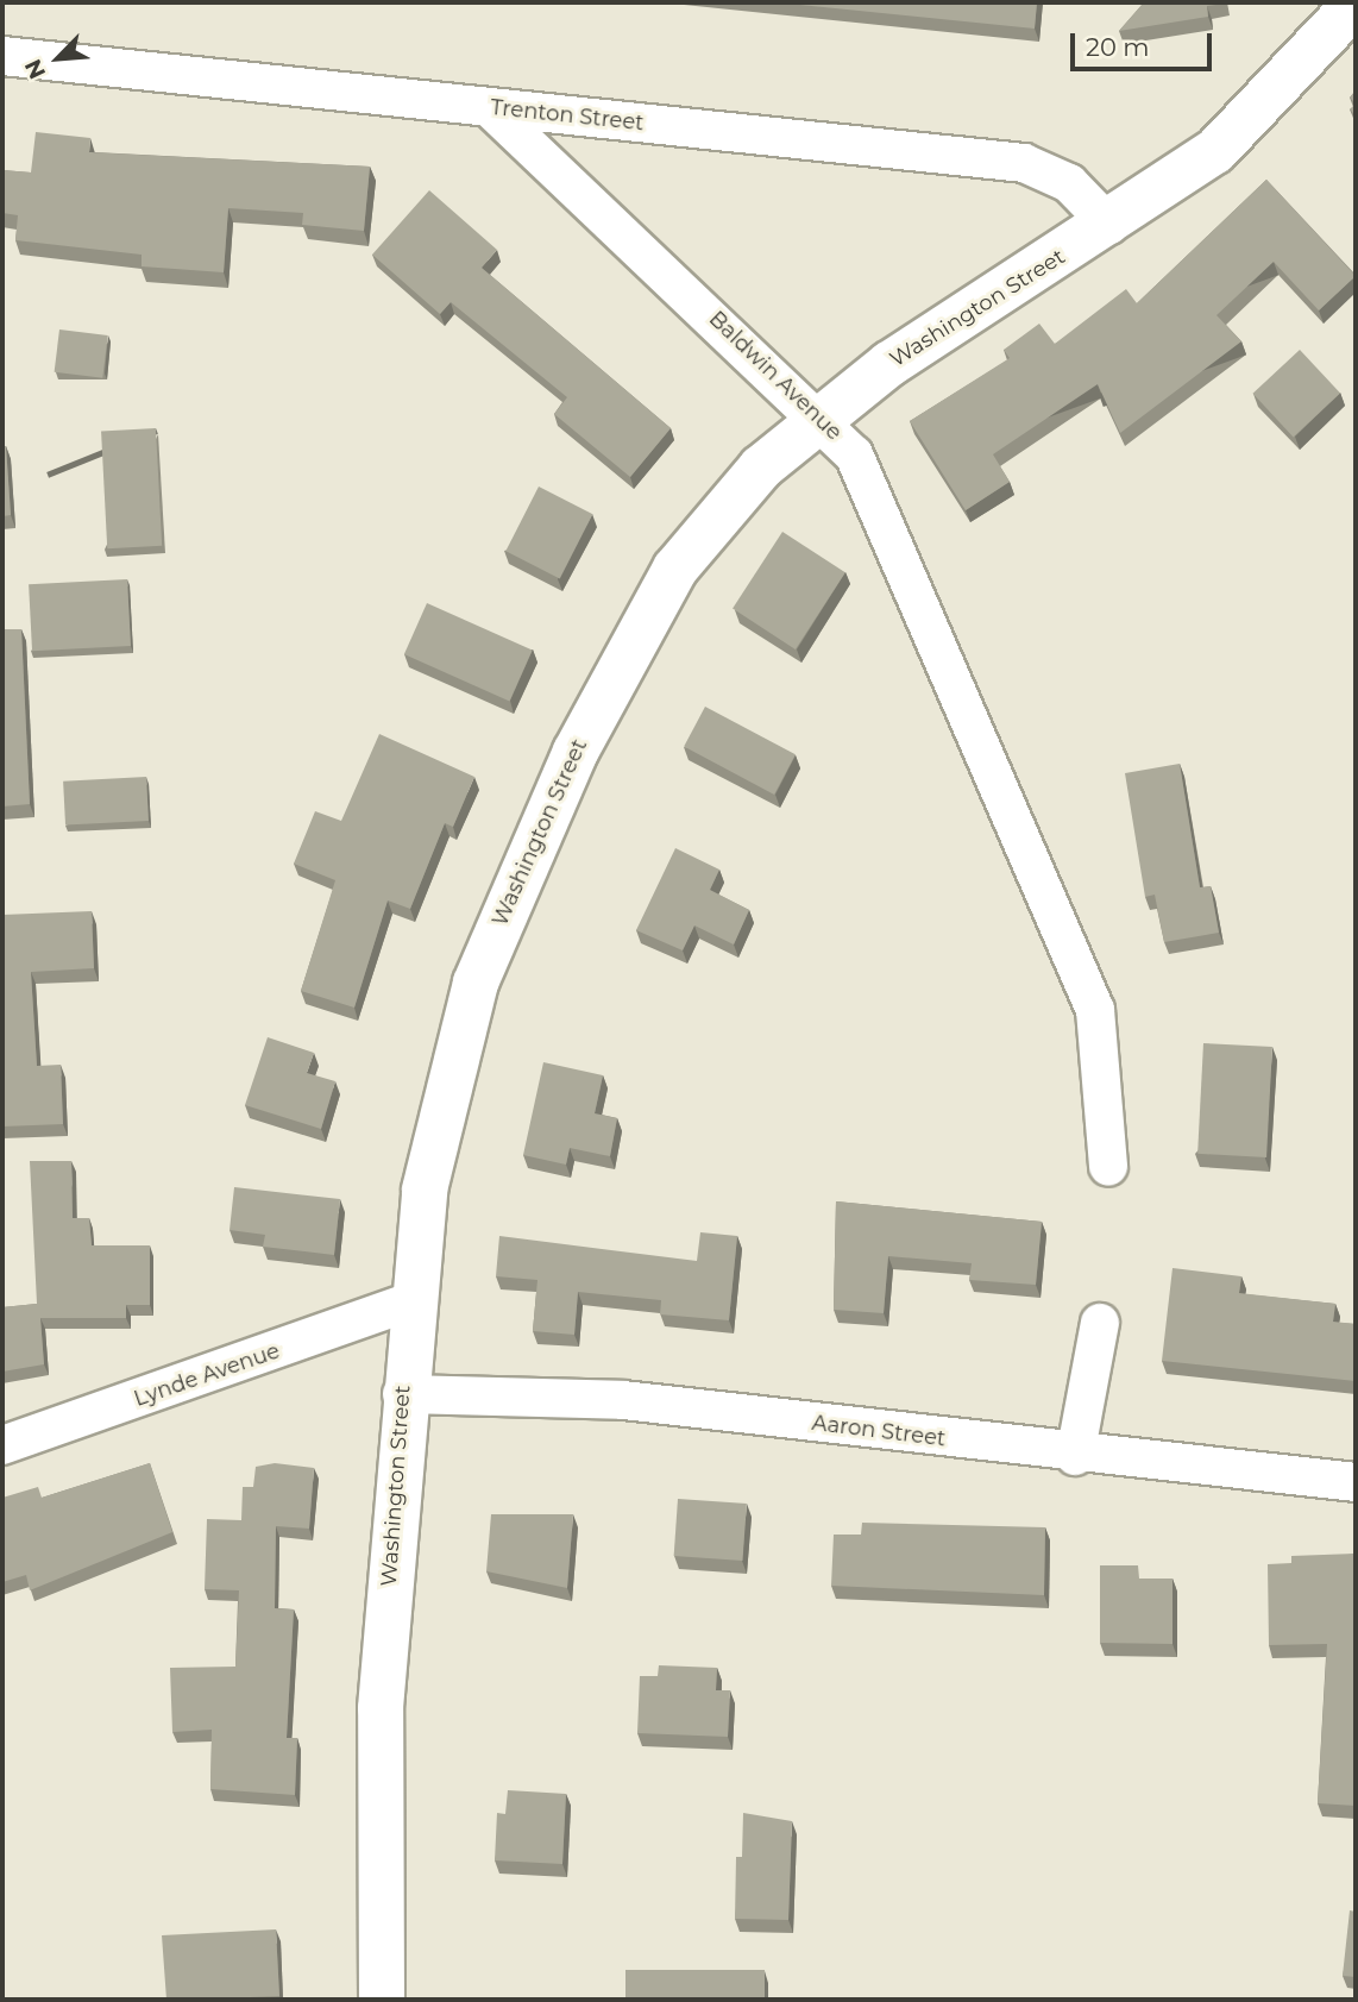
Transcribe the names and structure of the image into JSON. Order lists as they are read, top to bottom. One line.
{"streets":{"main road":["Washington Street"],"street":["Trenton Street","Baldwin Avenue","Lynde Avenue","Aaron Street"]},"crossings":[["Trenton Street","Washington Street"],["Trenton Street","Baldwin Avenue"],["Washington Street","Baldwin Avenue"],["Washington Street","Lynde Avenue"],["Washington Street","Aaron Street"]],"scale_bar":"20 m","north":"bottom left"}
